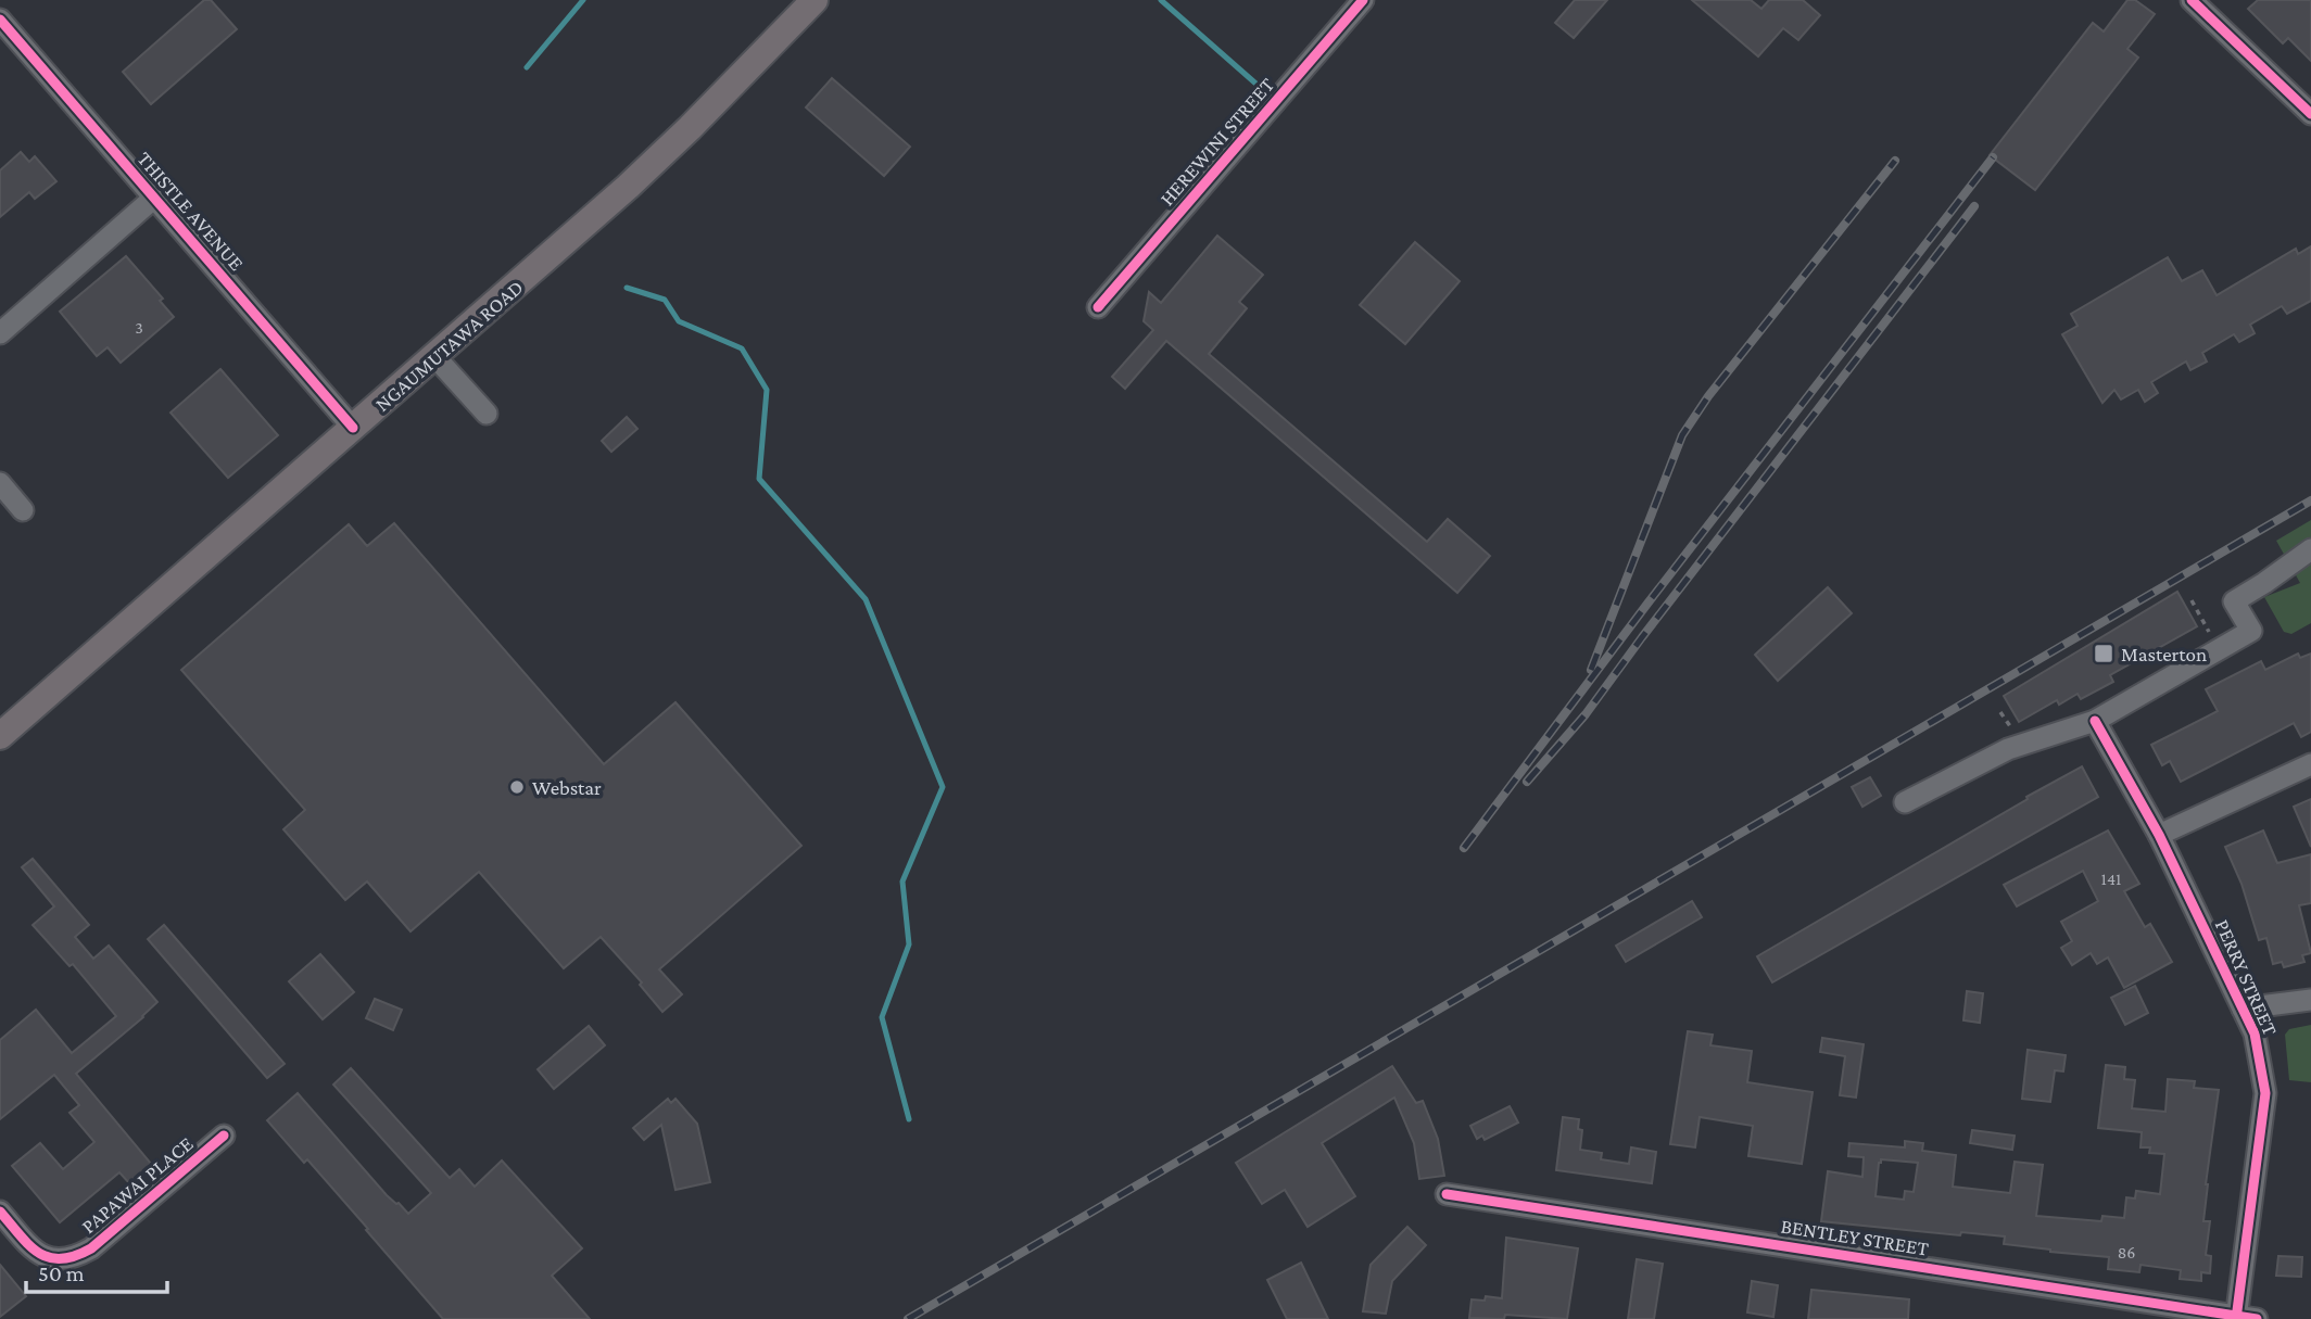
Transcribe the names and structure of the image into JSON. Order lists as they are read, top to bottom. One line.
{"streets":{"main road":["NGAUMUTAWA ROAD"],"street":["HEREWINI STREET","THISTLE AVENUE","PERRY STREET","PAPAWAI PLACE","BENTLEY STREET"]},"crossings":[["THISTLE AVENUE","NGAUMUTAWA ROAD"],["PERRY STREET","BENTLEY STREET"]],"places":{"transit":["Masterton"],"other":["Webstar"]},"house_numbers":["3","141","86"],"scale_bar":"50 m"}
